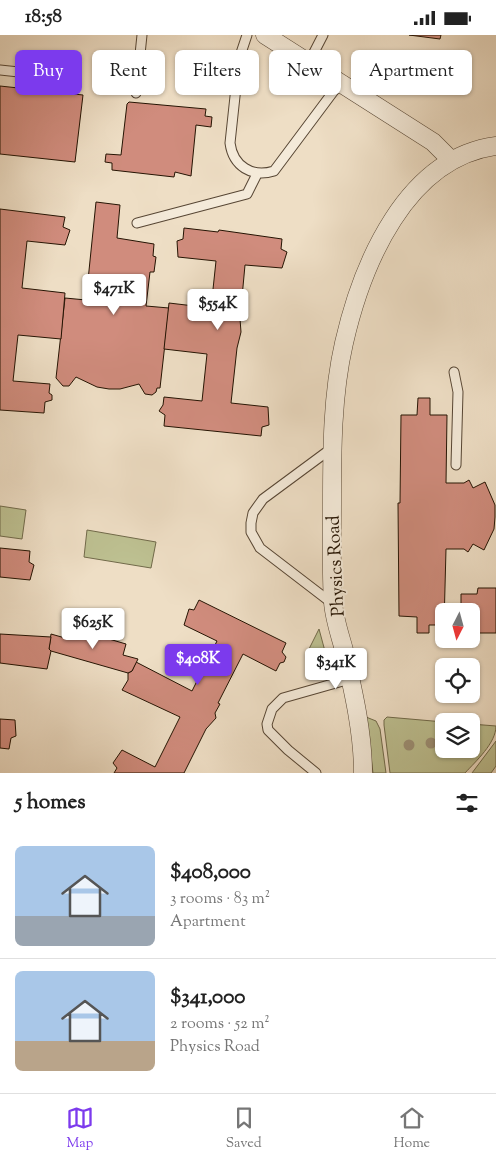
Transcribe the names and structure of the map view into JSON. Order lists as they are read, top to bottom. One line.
{"streets":{"street":["Physics Road"]},"north":"bottom","page":{"status":"18:58","chip":["Buy","Rent","Filters","New","Apartment"],"price":["$471K","$554K","$625K","$408K","$341K"],"heading":"5 homes","list":[{"name":"$408,000","note":"3 rooms · 83 m² · Apartment"},{"name":"$341,000","note":"2 rooms · 52 m² · Physics Road"}],"tabs":["Map","Saved","Home"]}}
